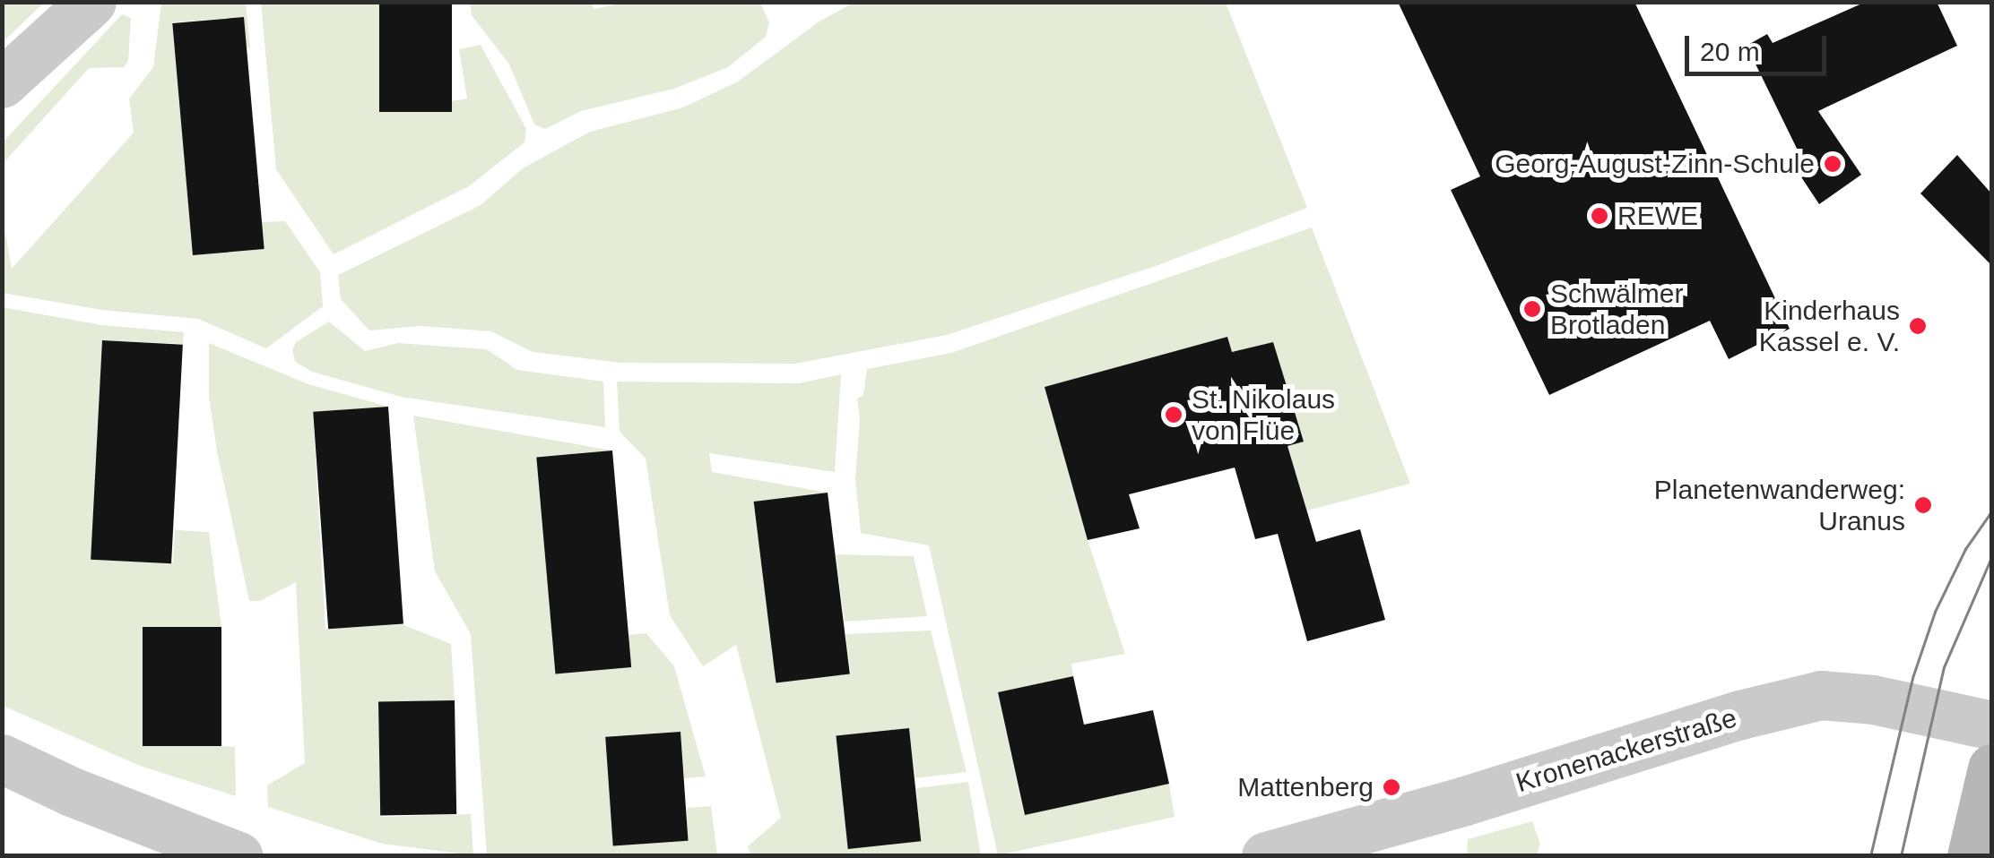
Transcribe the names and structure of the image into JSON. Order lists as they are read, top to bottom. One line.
{"streets":{"street":["Kronenackerstraße"]},"places":["Georg-August-Zinn-Schule","REWE","Schwälmer Brotladen","Kinderhaus Kassel e. V.","St. Nikolaus von Flüe","Planetenwanderweg: Uranus","Mattenberg"],"scale_bar":"20 m"}
